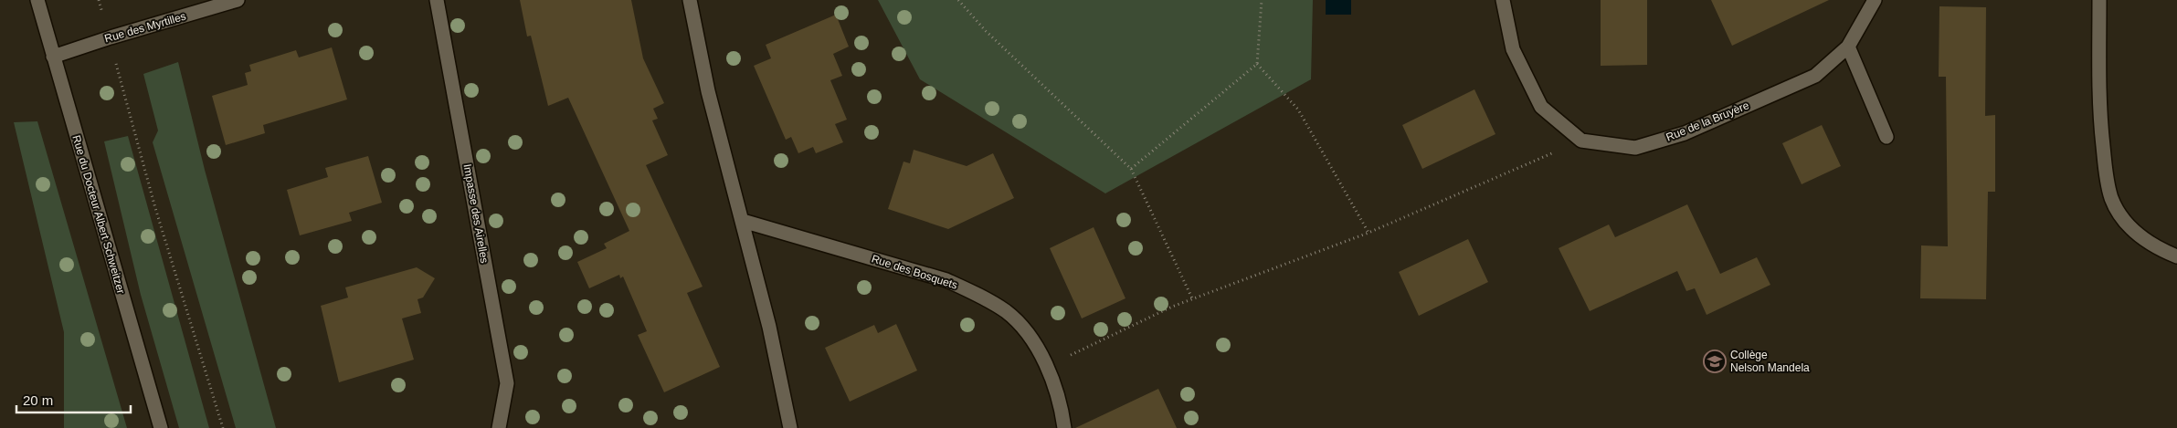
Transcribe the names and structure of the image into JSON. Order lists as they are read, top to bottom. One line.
{"streets":{"street":["Rue des Myrtilles","Rue de la Bruyère","Impasse des Airelles","Rue du Docteur Albert Schweitzer","Rue des Bosquets"]},"crossings":[["Rue des Myrtilles","Rue du Docteur Albert Schweitzer"]],"places":{"school or university":["Collège Nelson Mandela"]},"scale_bar":"20 m"}
